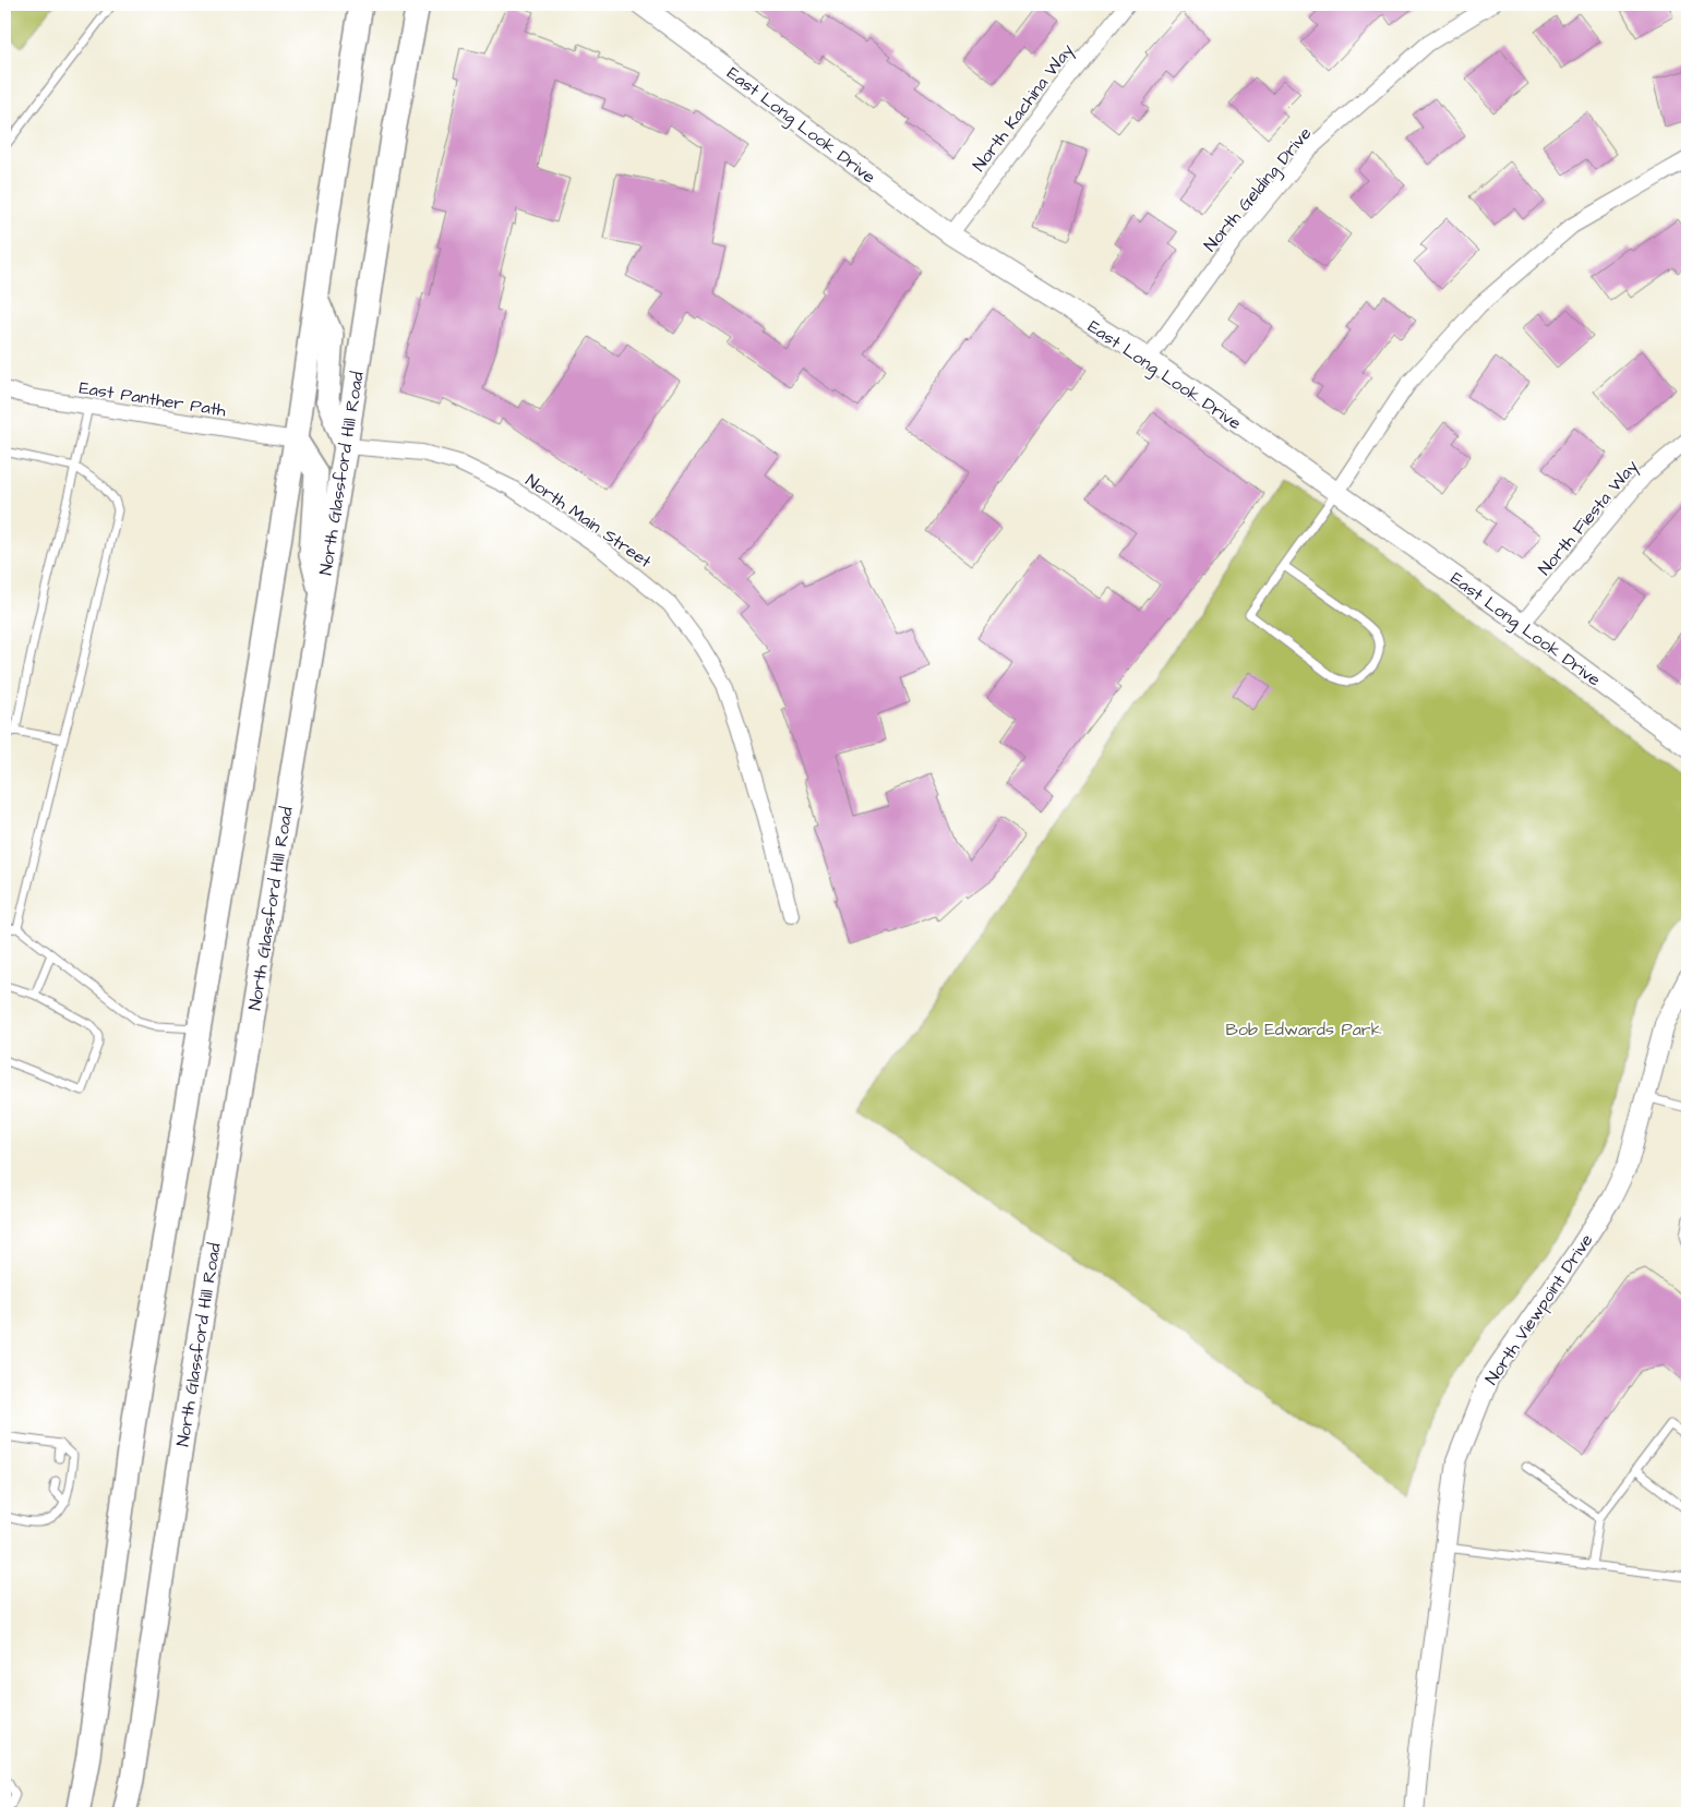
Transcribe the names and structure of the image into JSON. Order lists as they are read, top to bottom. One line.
{"streets":{"main road":["North Glassford Hill Road"],"street":["North Kachina Way","East Long Look Drive","North Gelding Drive","East Panther Path","North Fiesta Way","North Main Street","North Viewpoint Drive"]},"crossings":[["North Kachina Way","East Long Look Drive"],["East Long Look Drive","North Gelding Drive"],["East Long Look Drive","North Fiesta Way"],["North Glassford Hill Road","North Main Street"]],"parks":["Bob Edwards Park"]}
